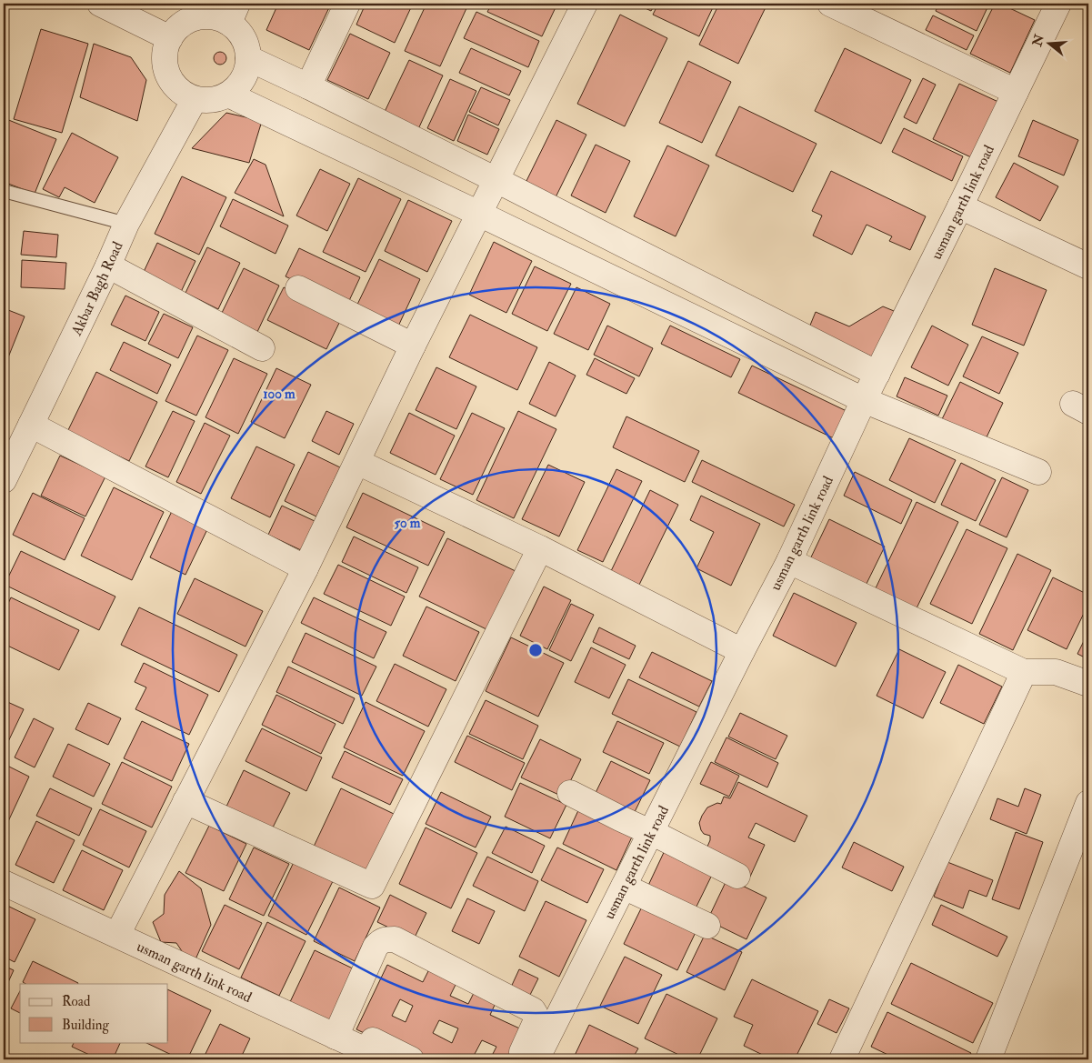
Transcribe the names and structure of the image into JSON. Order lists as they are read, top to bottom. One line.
{"streets":{"street":["usman garth link road","Akbar Bagh Road"]},"legend":["Road","Building"],"north":"left","rings":["100 m","50 m"]}
